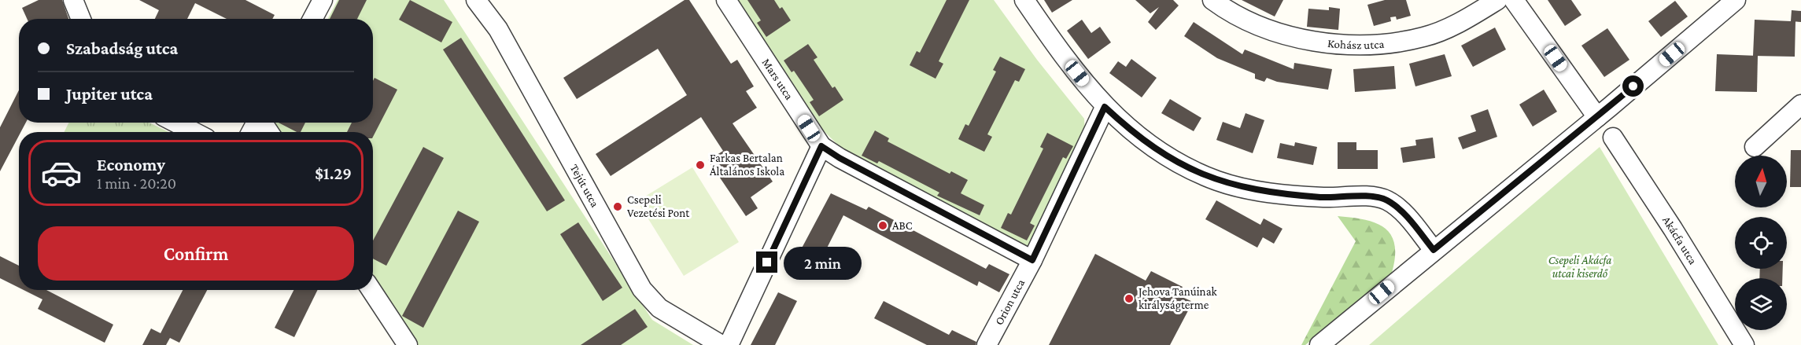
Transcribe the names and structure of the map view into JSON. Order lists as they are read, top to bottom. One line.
{"streets":{"street":["Kohász utca","Mars utca","Tejút utca","Akácfa utca","Orion utca"]},"crossings":[["Mars utca","Orion utca"]],"parks":["Csepeli Akácfa utcai kiserdő"],"places":["Farkas Bertalan Általános Iskola","Csepeli Vezetési Pont","ABC","Jehova Tanúinak királyságterme"],"north":"top","page":{"banner":["Szabadság utca","Jupiter utca"],"list":[{"name":"Economy","note":"1 min · 20:20","value":"$1.29"}],"buttons":"Confirm","bubble":"2 min"}}
